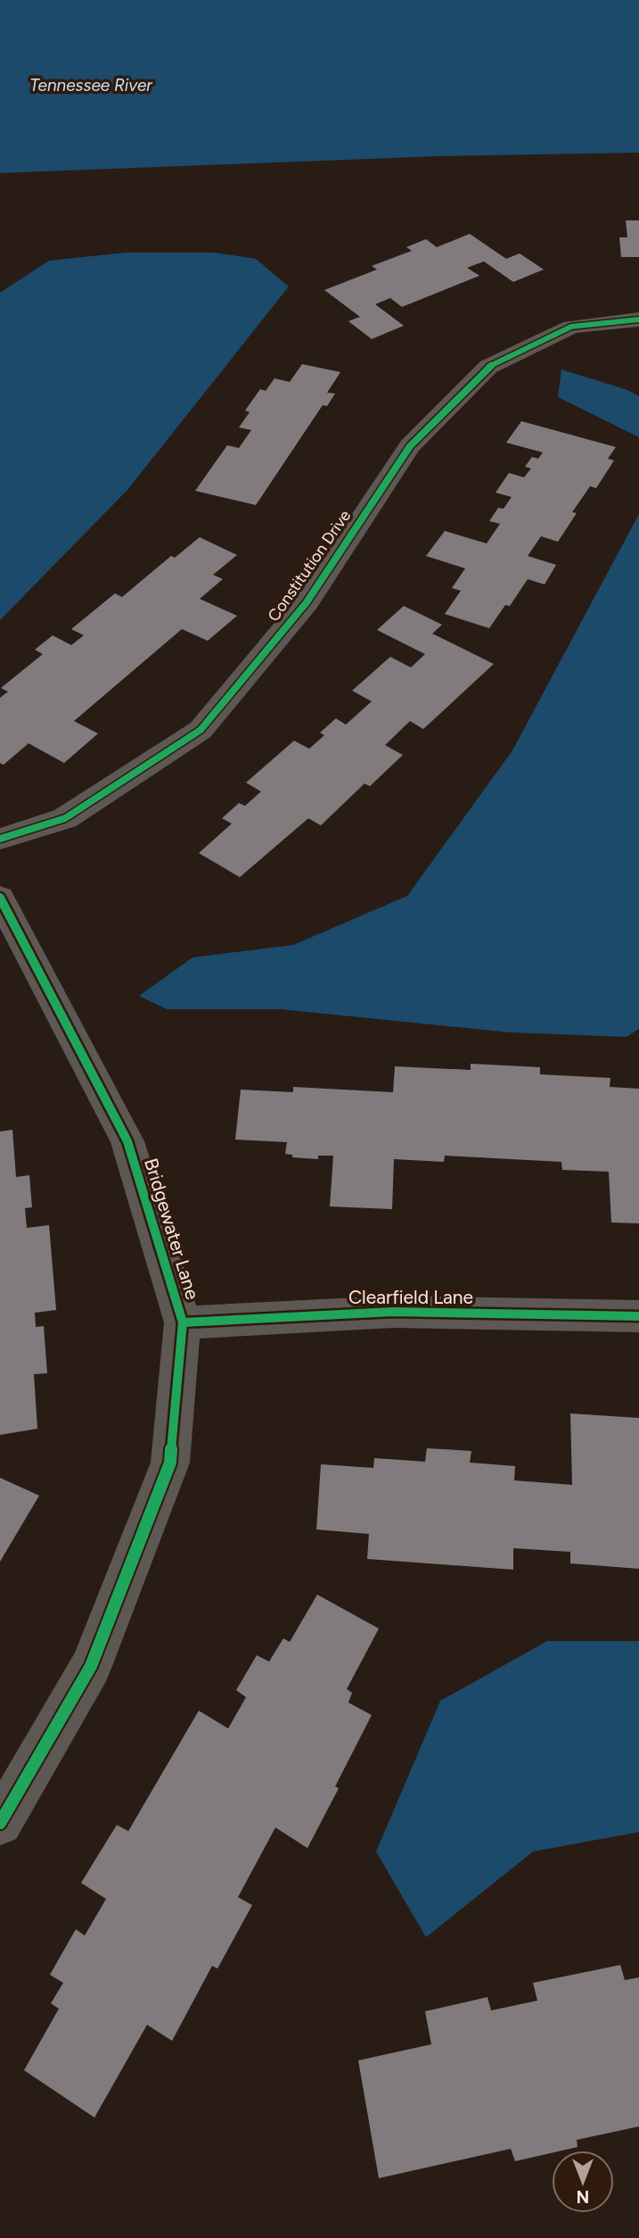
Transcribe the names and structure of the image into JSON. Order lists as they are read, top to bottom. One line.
{"streets":{"street":["Constitution Drive","Bridgewater Lane","Clearfield Lane"]},"crossings":[["Bridgewater Lane","Clearfield Lane"]],"water":["Tennessee River"],"north":"bottom"}
